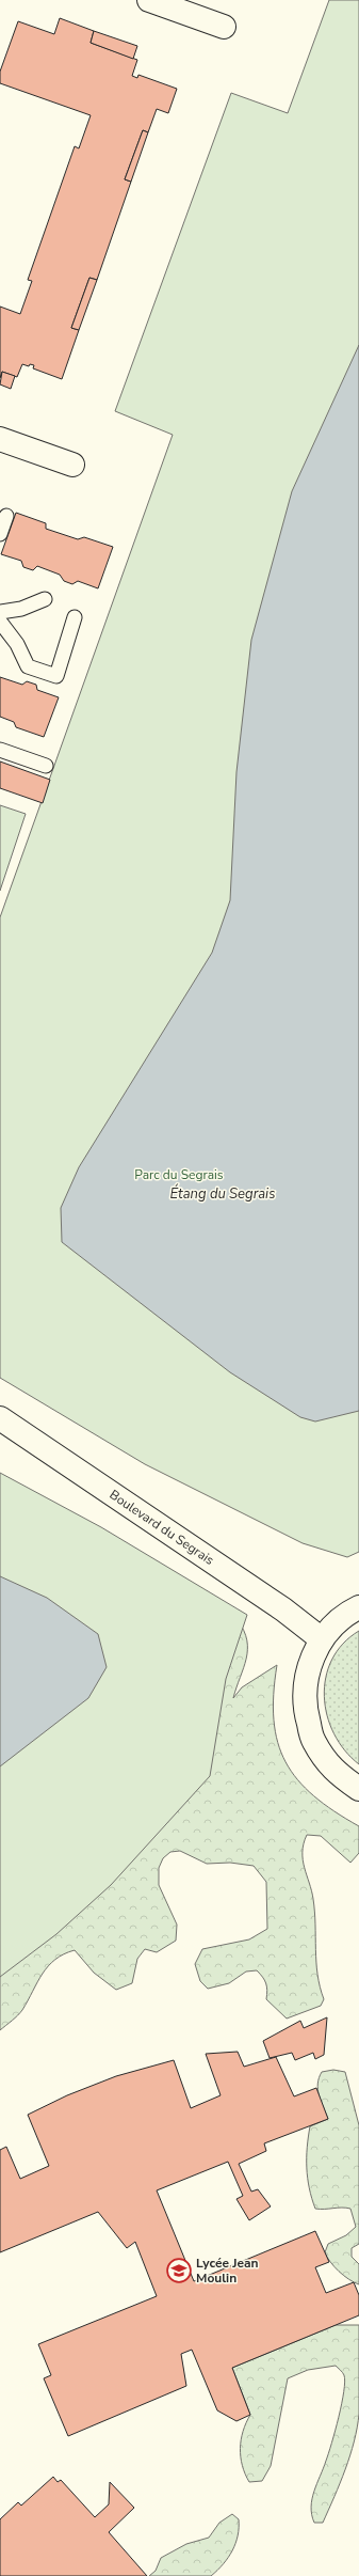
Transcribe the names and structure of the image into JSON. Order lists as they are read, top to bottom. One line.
{"streets":{"street":["Boulevard du Segrais"]},"water":["Étang du Segrais"],"parks":["Parc du Segrais"],"places":{"school or university":["Lycée Jean Moulin"]}}
